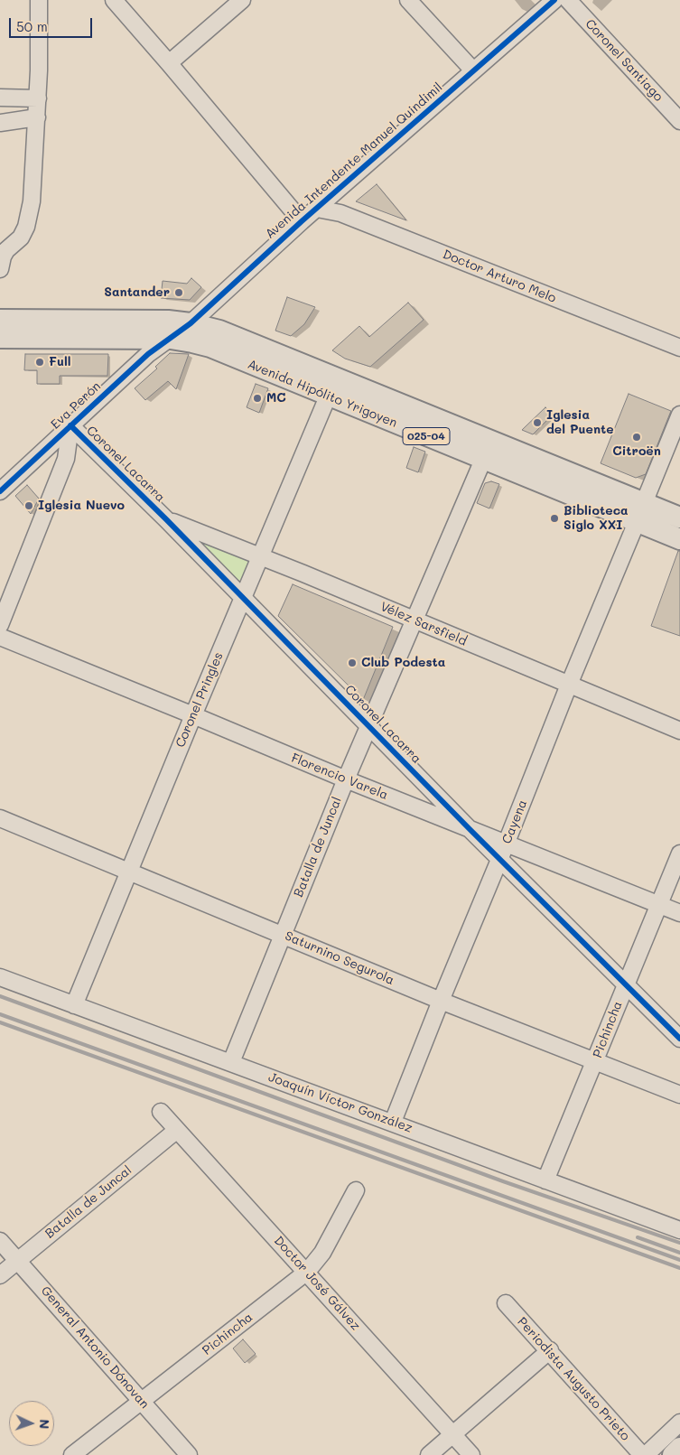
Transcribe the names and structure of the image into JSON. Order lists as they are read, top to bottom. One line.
{"streets":{"main road":["Avenida Hipólito Yrigoyen","025-04"],"street":["Coronel Santiago","Avenida Intendente Manuel Quindimil","Doctor Arturo Melo","Eva Perón","Coronel Lacarra","Vélez Sarsfield","Coronel Pringles","Florencio Varela","Cayena","Batalla de Juncal","Saturnino Segurola","Pichincha","Joaquín Víctor González","Doctor José Gálvez","General Antonio Dónovan","Periodista Augusto Prieto"]},"crossings":[["Avenida Intendente Manuel Quindimil","Doctor Arturo Melo"],["Avenida Intendente Manuel Quindimil","Avenida Hipólito Yrigoyen"],["Avenida Intendente Manuel Quindimil","Eva Perón"],["Avenida Hipólito Yrigoyen","Eva Perón"],["Avenida Hipólito Yrigoyen","Coronel Pringles"],["Avenida Hipólito Yrigoyen","Cayena"],["Avenida Hipólito Yrigoyen","Batalla de Juncal"],["Eva Perón","Coronel Lacarra"],["Coronel Lacarra","Vélez Sarsfield"],["Coronel Lacarra","Coronel Pringles"],["Coronel Lacarra","Florencio Varela"],["Coronel Lacarra","Batalla de Juncal"],["Vélez Sarsfield","Coronel Pringles"],["Vélez Sarsfield","Cayena"],["Vélez Sarsfield","Batalla de Juncal"],["Coronel Pringles","Florencio Varela"],["Coronel Pringles","Saturnino Segurola"],["Coronel Pringles","Joaquín Víctor González"],["Florencio Varela","Cayena"],["Florencio Varela","Batalla de Juncal"],["Florencio Varela","Pichincha"],["Cayena","Saturnino Segurola"],["Cayena","Joaquín Víctor González"],["Batalla de Juncal","Saturnino Segurola"],["Batalla de Juncal","Joaquín Víctor González"],["Batalla de Juncal","Doctor José Gálvez"],["Batalla de Juncal","General Antonio Dónovan"],["Saturnino Segurola","Pichincha"],["Pichincha","Joaquín Víctor González"],["Pichincha","Doctor José Gálvez"],["Pichincha","General Antonio Dónovan"]],"places":["Santander","Full","MC","Iglesia del Puente","Citroën","Iglesia Nuevo","Biblioteca Siglo XXI","Club Podesta"],"scale_bar":"50 m","north":"right"}
